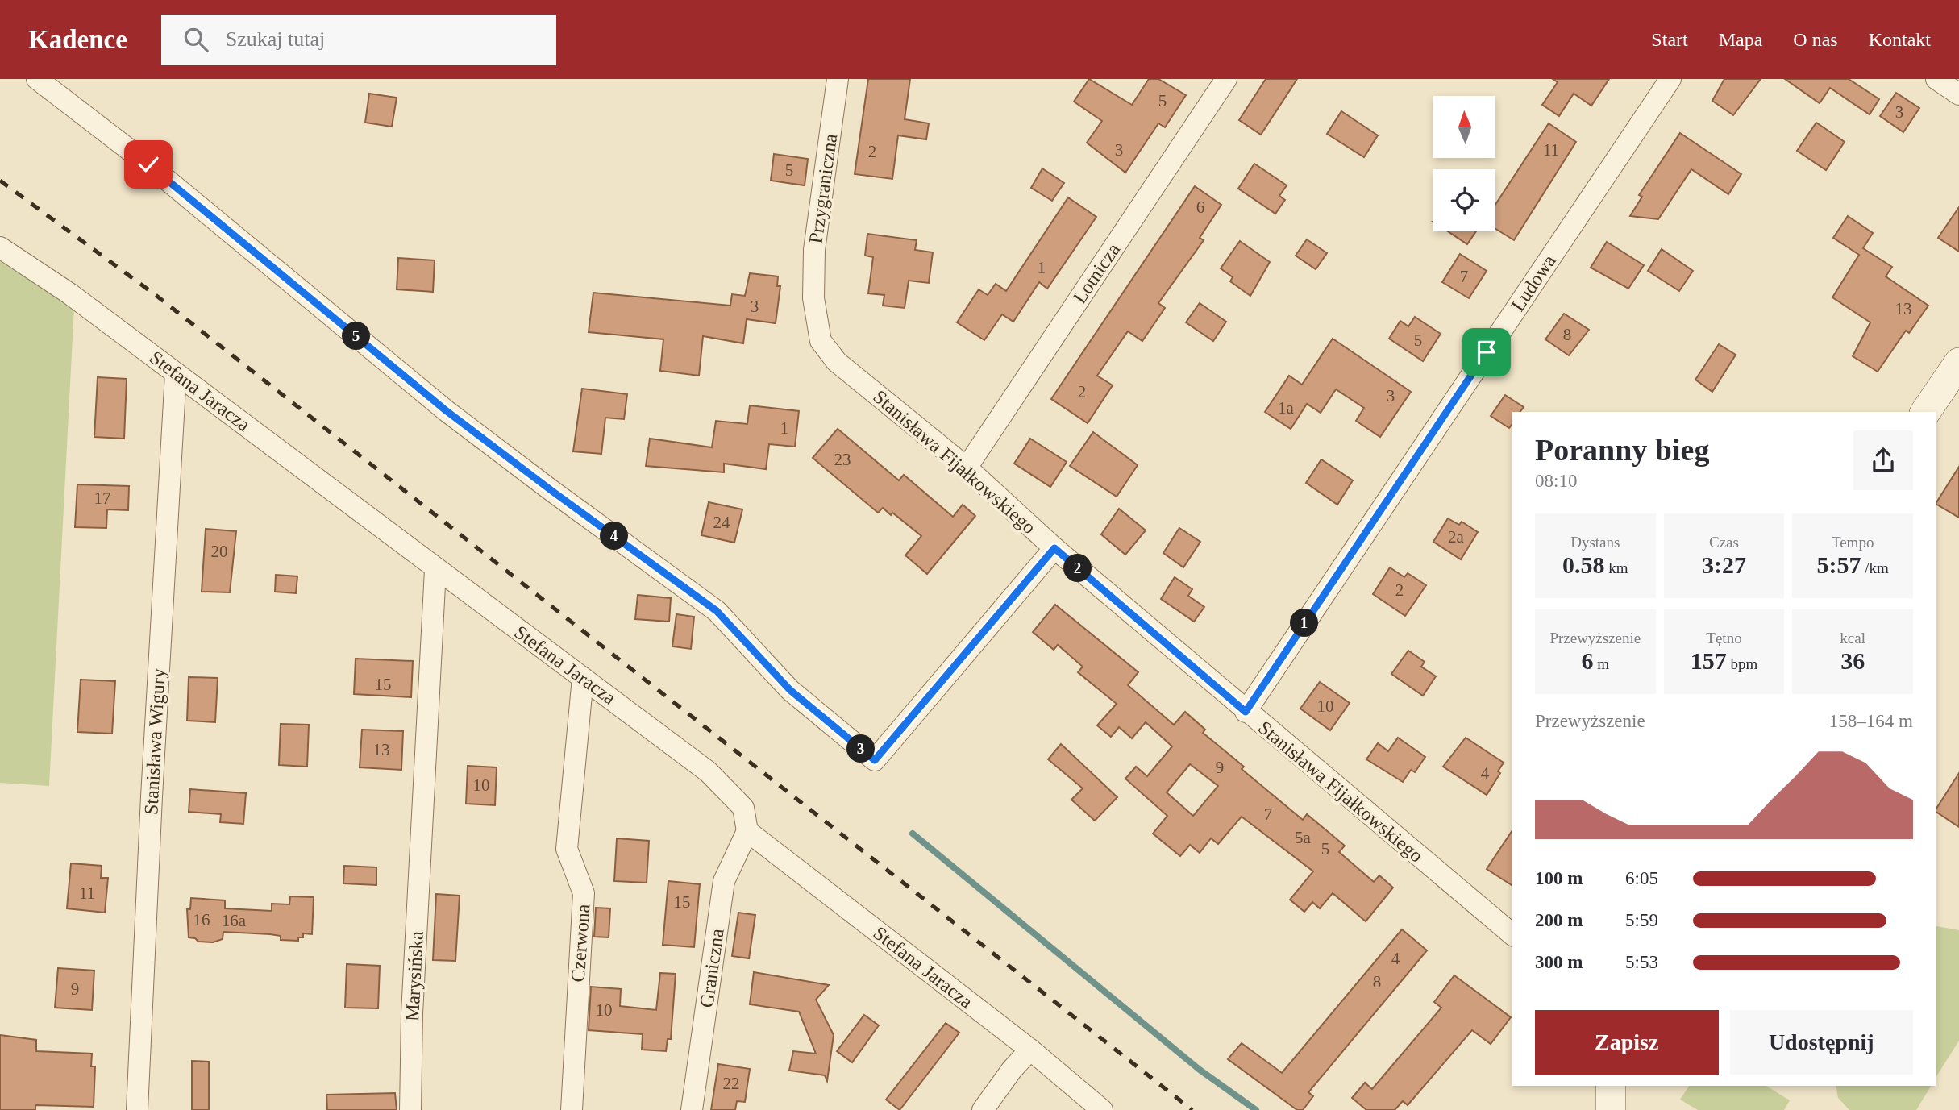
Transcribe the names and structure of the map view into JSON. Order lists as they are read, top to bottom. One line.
{"streets":{"street":["Przygraniczna","Lotnicza","Ludowa","Stefana Jaracza","Stanisława Fijałkowskiego","Stanisława Wigury","Czerwona","Graniczna","Marysińska"]},"crossings":[["Przygraniczna","Stanisława Fijałkowskiego"],["Lotnicza","Stanisława Fijałkowskiego"],["Ludowa","Stanisława Fijałkowskiego"],["Stefana Jaracza","Stanisława Wigury"],["Stefana Jaracza","Czerwona"],["Stefana Jaracza","Graniczna"],["Stefana Jaracza","Marysińska"]],"house_numbers":["5","3","3","11","2","5","6","1","7","3","13","8","5","2","3","1a","1","23","17","24","2a","20","2","15","10","13","9","4","10","7","5a","5","11","15","16","16a","4","8","9","10","22"],"north":"top","page":{"header":"Kadence","search":"Szukaj tutaj","nav":["Start","Mapa","O nas","Kontakt"],"pins":["5","4","2","1","3"],"heading":["Poranny bieg","08:10"],"stats":[["Dystans","0.58 km"],["Czas","3:27"],["Tempo","5:57 /km"],["Przewyższenie","6 m"],["Tętno","157 bpm"],["kcal","36"]],"chart":["Przewyższenie","158–164 m"],"list":[{"name":"100 m","note":"6:05"},{"name":"200 m","note":"5:59"},{"name":"300 m","note":"5:53"}],"buttons":["Zapisz","Udostępnij"]}}
